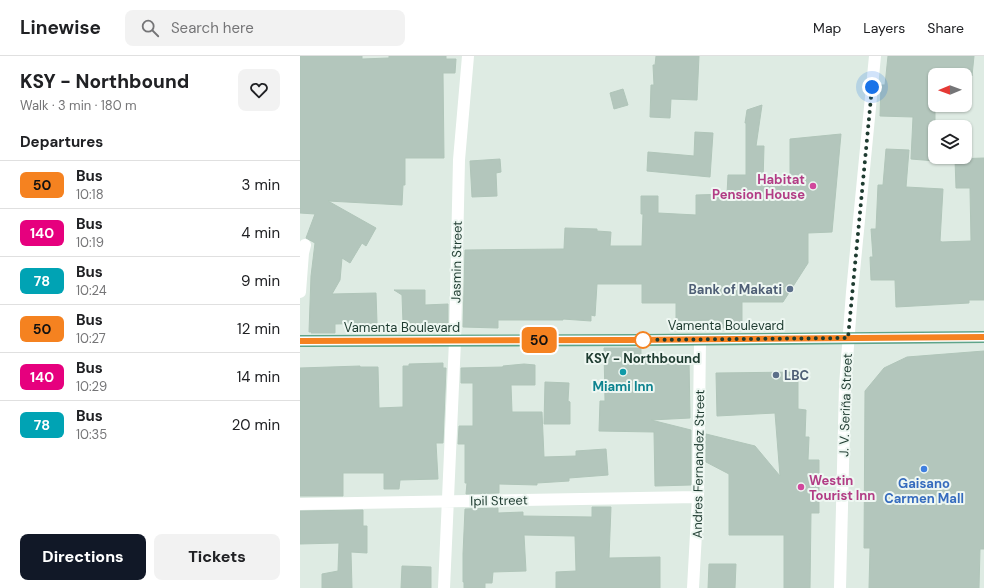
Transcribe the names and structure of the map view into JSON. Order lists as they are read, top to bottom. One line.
{"streets":{"main road":["Vamenta Boulevard"],"street":["Jasmin Street","J. V. Seriña Street","Andres Fernandez Street","Ipil Street"]},"crossings":[["Jasmin Street","Vamenta Boulevard"],["Jasmin Street","Ipil Street"],["Vamenta Boulevard","J. V. Seriña Street"],["Vamenta Boulevard","Andres Fernandez Street"],["Andres Fernandez Street","Ipil Street"]],"places":["Habitat Pension House","Bank of Makati","KSY - Northbound","Miami Inn","LBC","Gaisano Carmen Mall","Westin Tourist Inn"],"lines":["bus line 50"],"north":"left","page":{"header":"Linewise","search":"Search here","nav":["Map","Layers","Share"],"heading":[["KSY - Northbound","Walk · 3 min · 180 m"],"Departures"],"on_map":"50","list":[{"mark":"50","name":"Bus","note":"10:18","value":"3 min"},{"mark":"140","name":"Bus","note":"10:19","value":"4 min"},{"mark":"78","name":"Bus","note":"10:24","value":"9 min"},{"mark":"50","name":"Bus","note":"10:27","value":"12 min"},{"mark":"140","name":"Bus","note":"10:29","value":"14 min"},{"mark":"78","name":"Bus","note":"10:35","value":"20 min"}],"buttons":["Directions","Tickets"]}}
